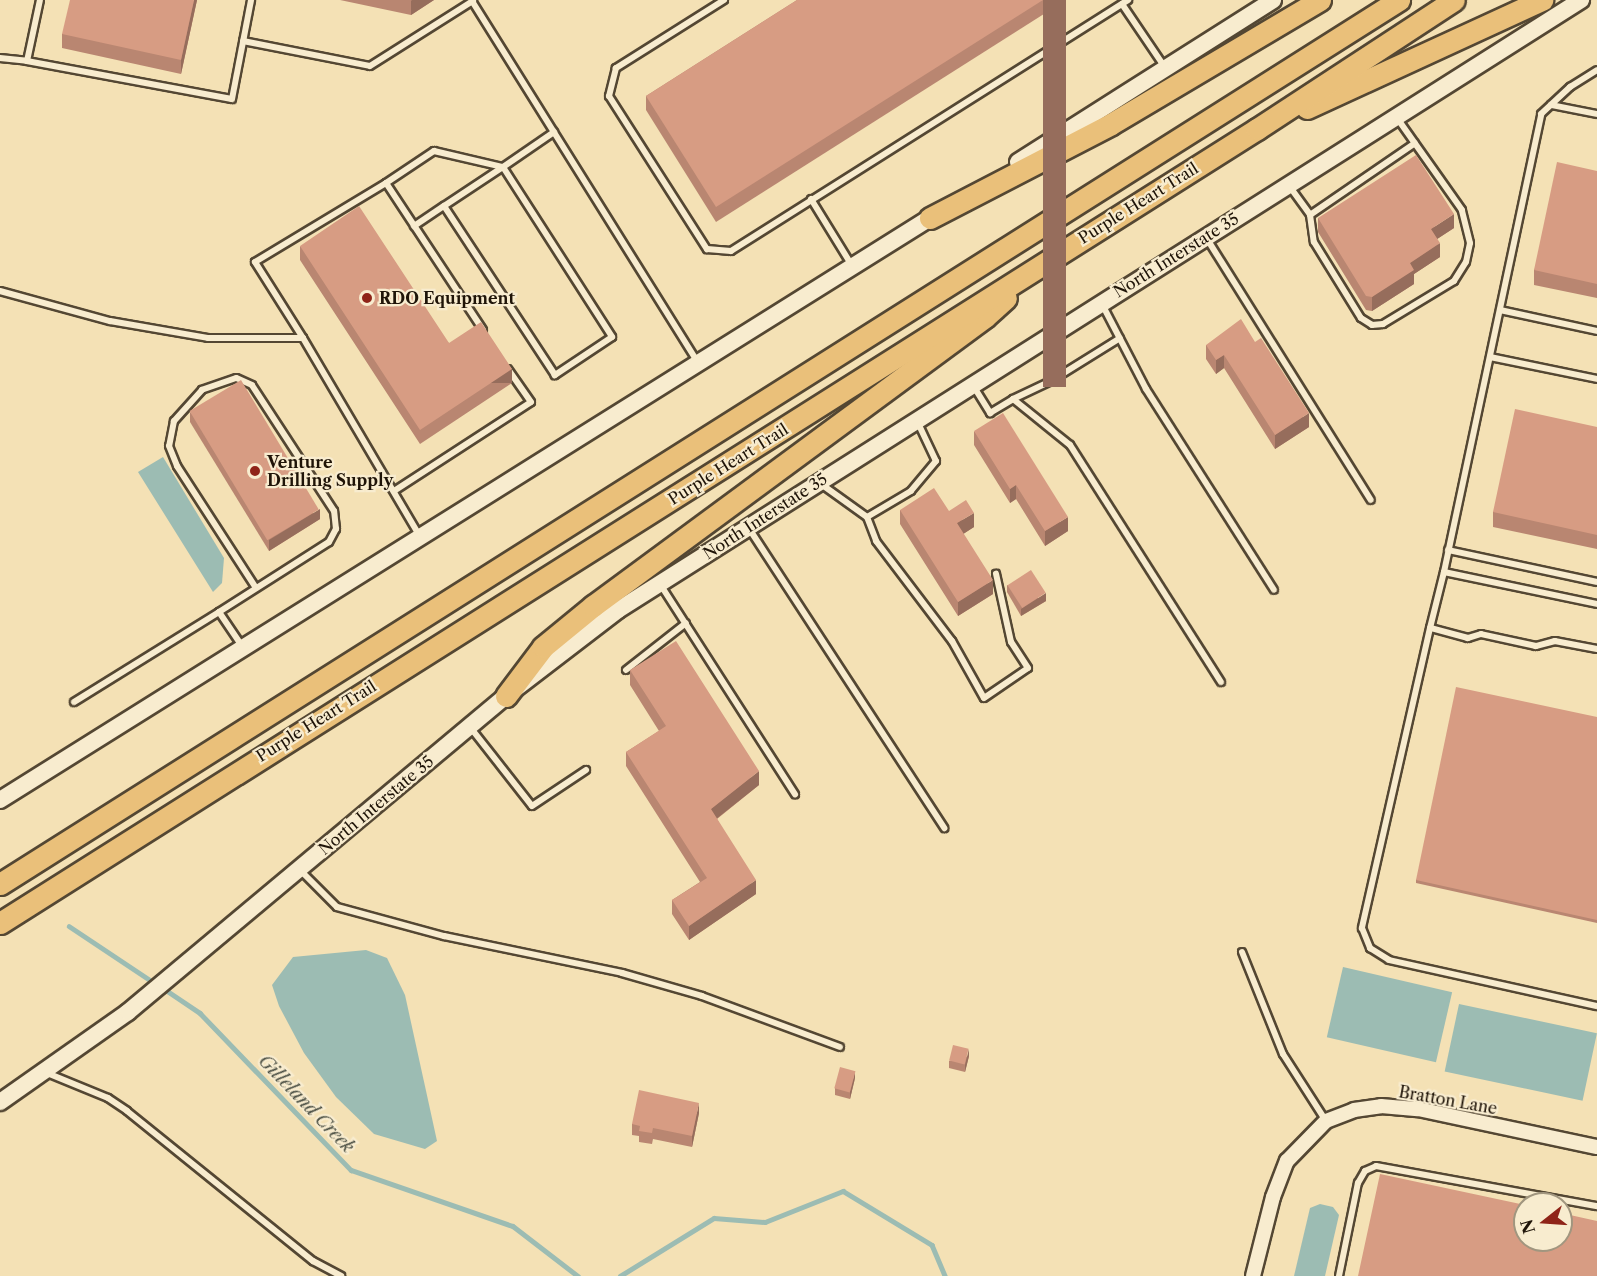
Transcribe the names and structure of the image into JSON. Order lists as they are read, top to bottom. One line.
{"streets":{"highway":["Purple Heart Trail"],"main road":["North Interstate 35"],"street":["Bratton Lane"]},"water":["Gilleland Creek"],"places":["RDO Equipment","Venture Drilling Supply"],"north":"left"}
